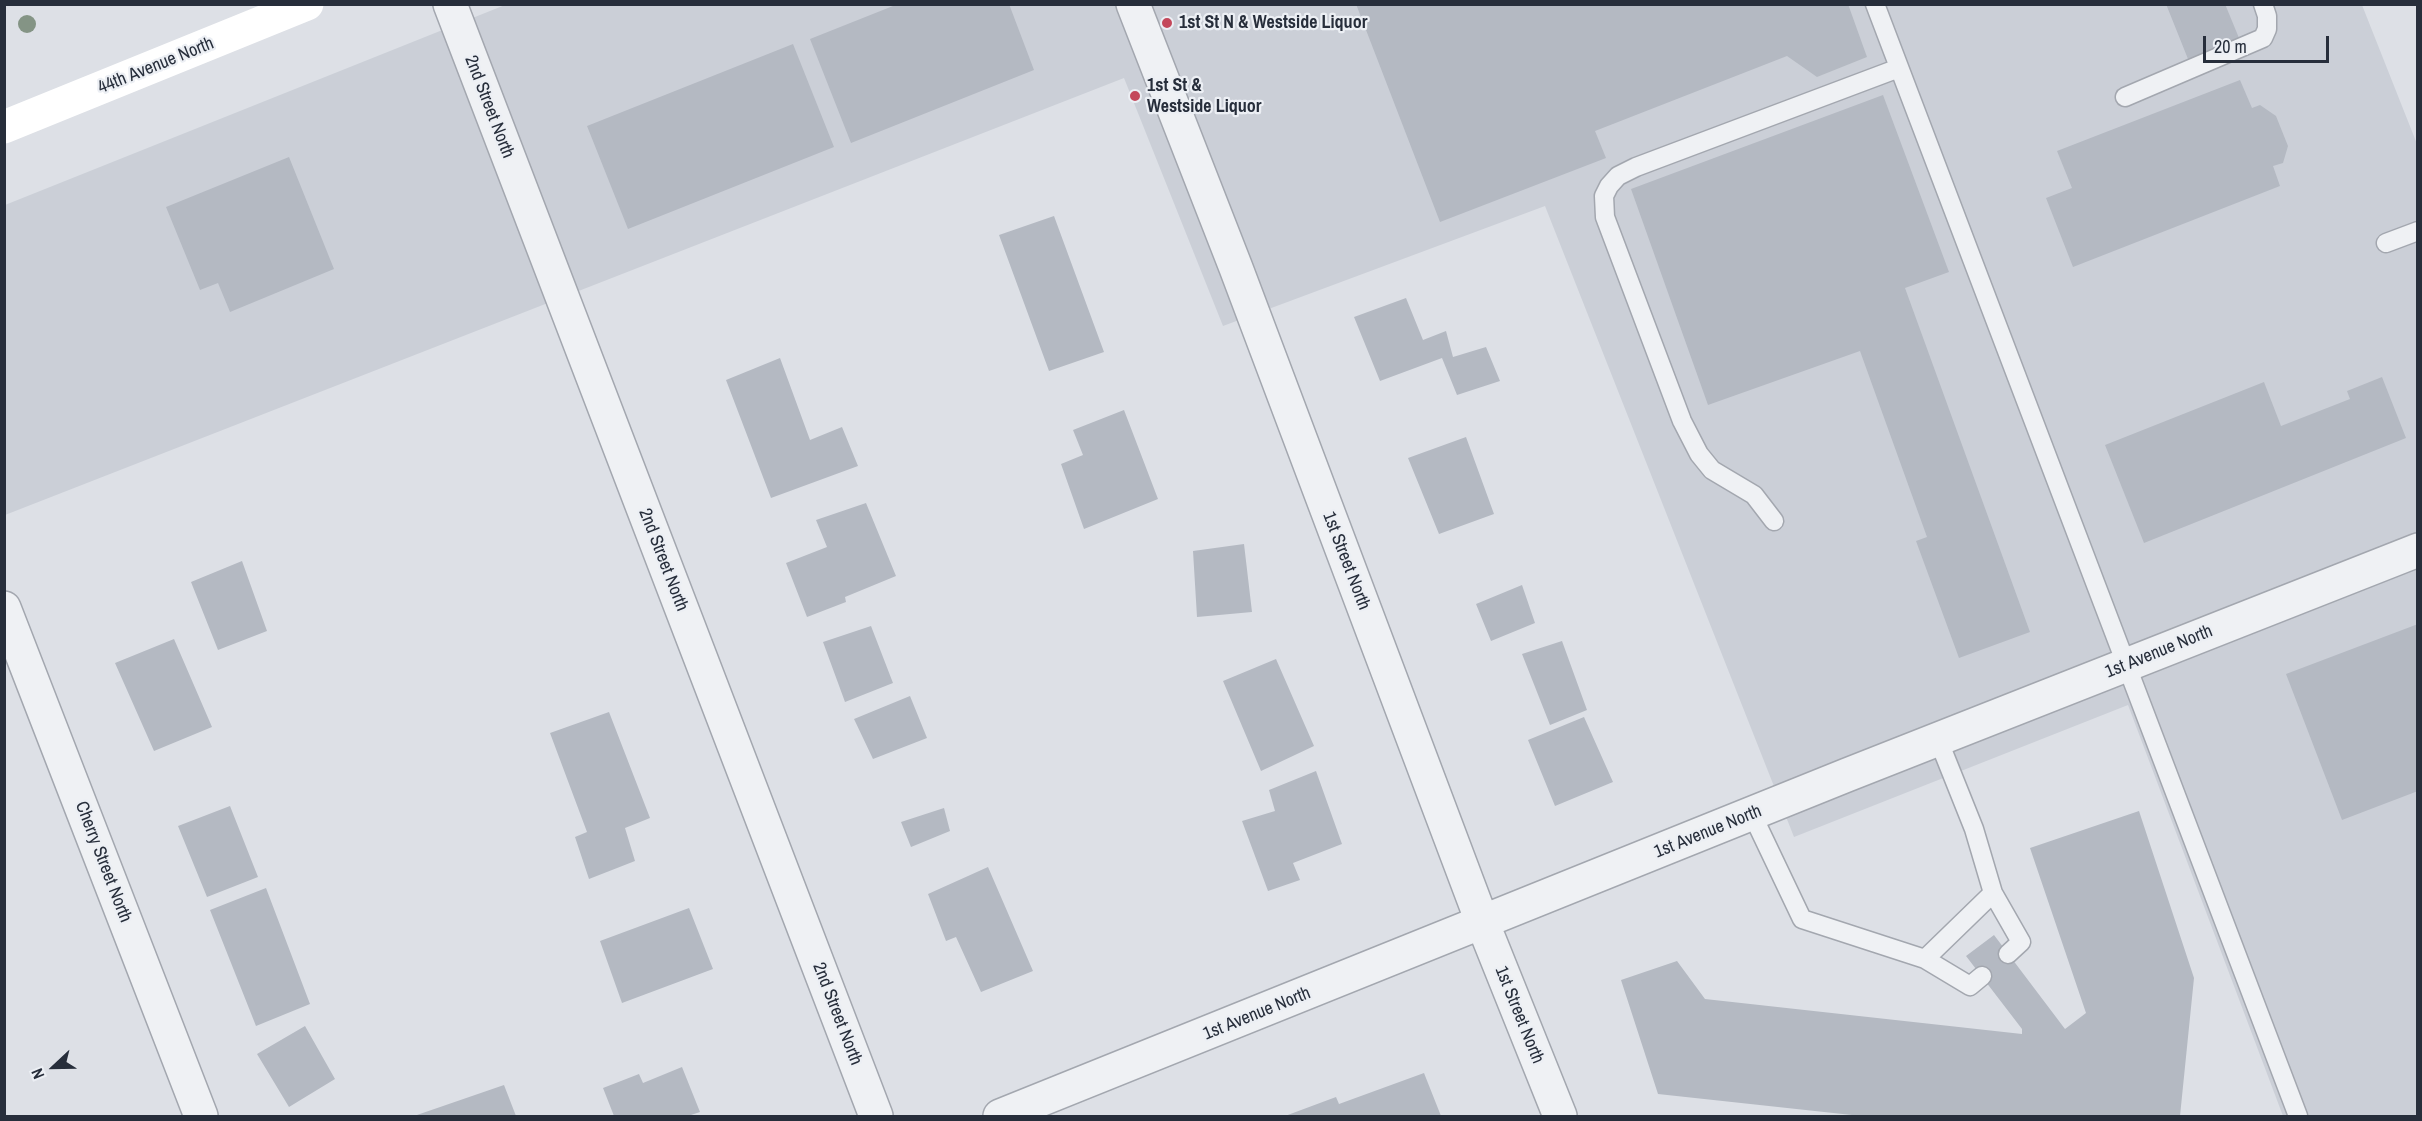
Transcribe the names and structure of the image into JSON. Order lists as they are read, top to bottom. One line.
{"streets":{"main road":["44th Avenue North"],"street":["2nd Street North","1st Street North","1st Avenue North","Cherry Street North"]},"crossings":[["1st Street North","1st Avenue North"]],"places":["1st St N & Westside Liquor","1st St & Westside Liquor"],"scale_bar":"20 m","north":"left"}
